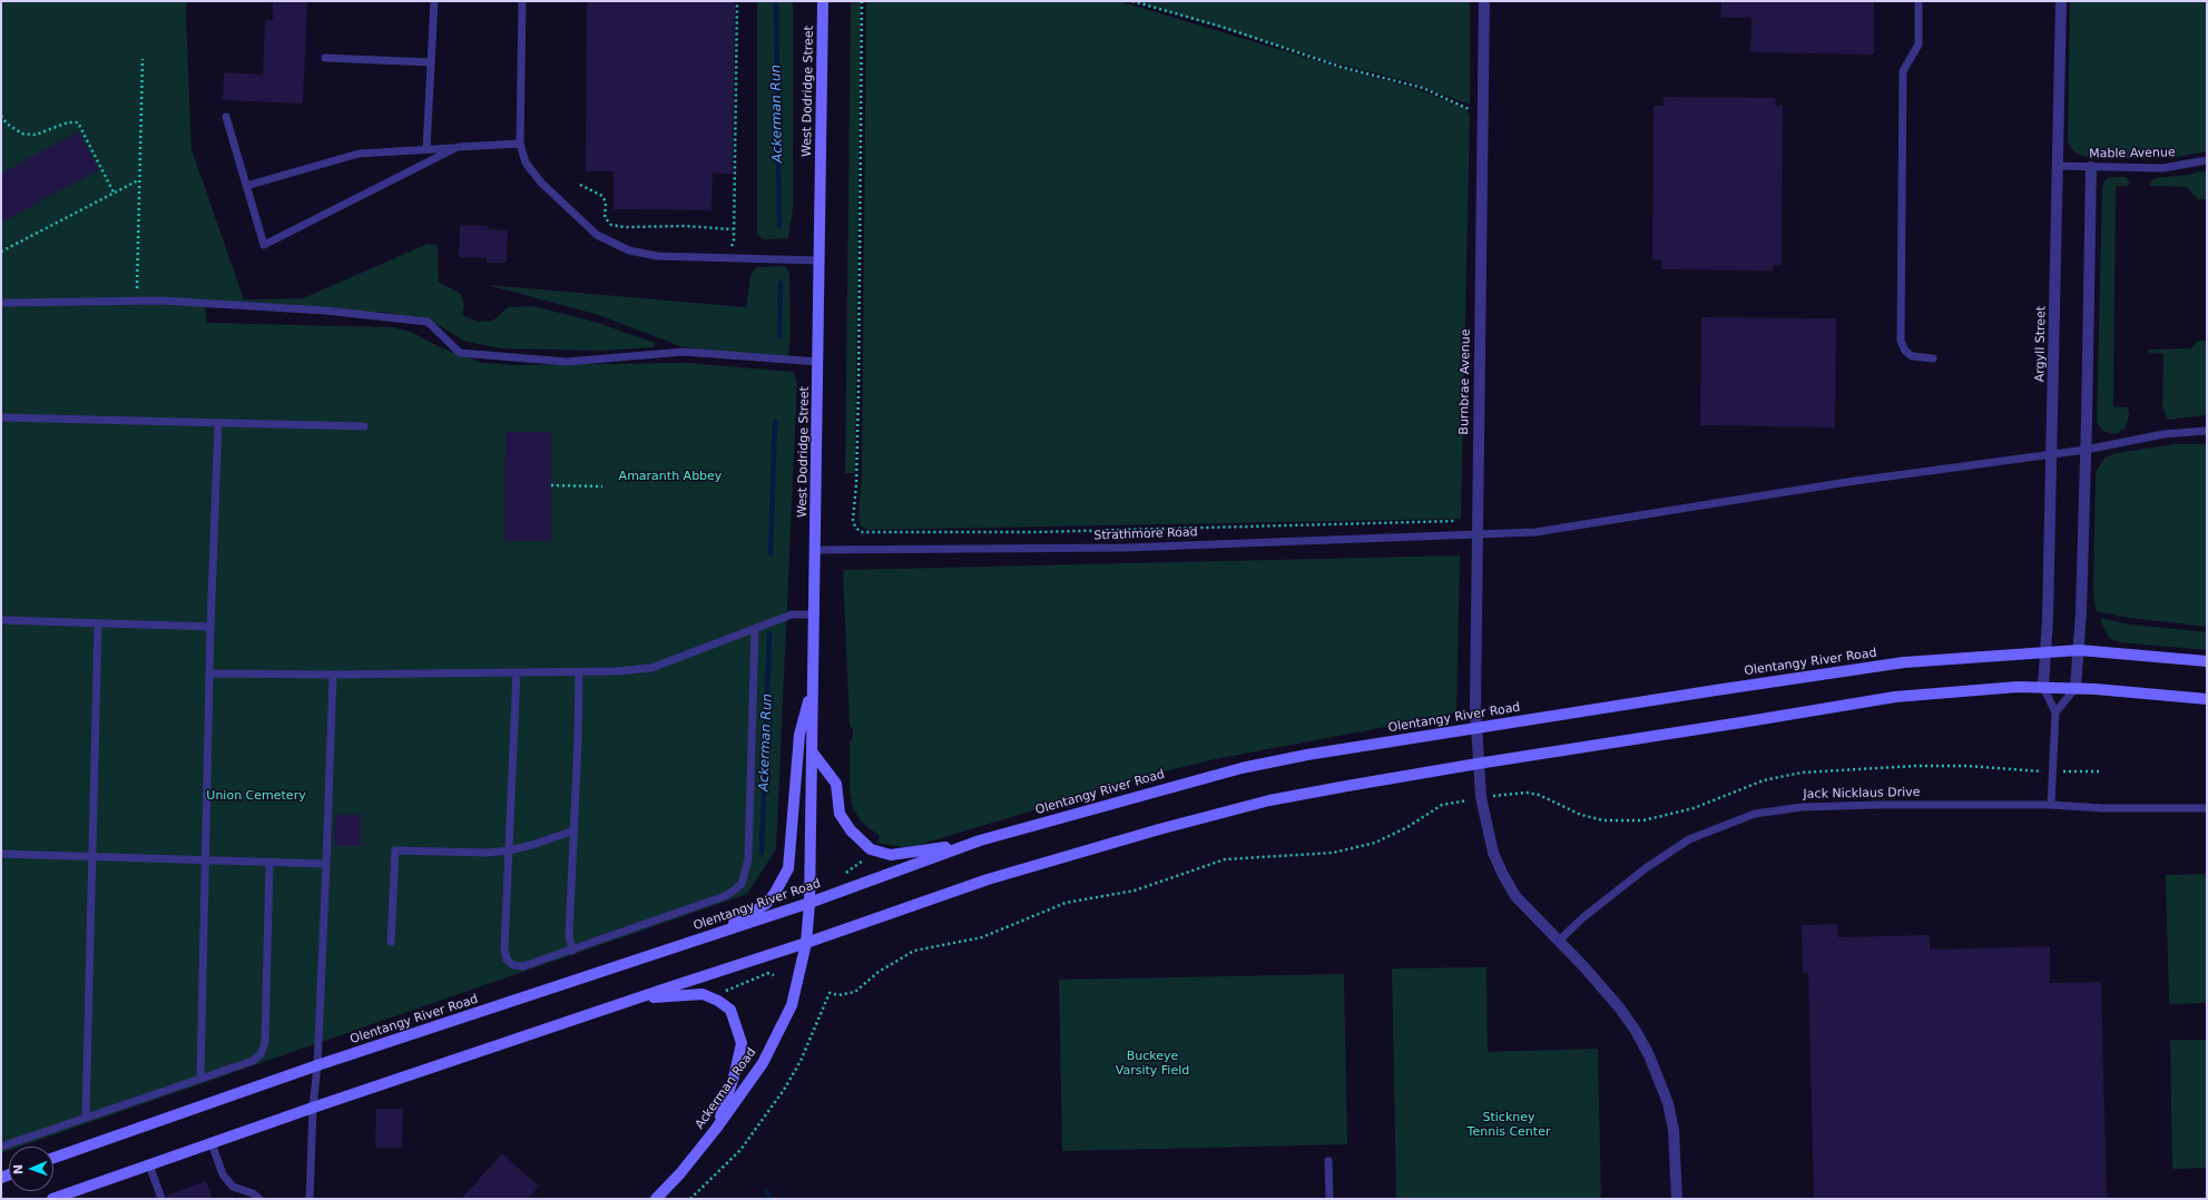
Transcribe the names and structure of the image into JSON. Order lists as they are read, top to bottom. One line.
{"streets":{"main road":["West Dodridge Street","Olentangy River Road","Ackerman Road"],"street":["Argyll Street","Burnbrae Avenue"],"lane":["Mable Avenue","Strathmore Road","Jack Nicklaus Drive"]},"crossings":[["West Dodridge Street","Strathmore Road"],["West Dodridge Street","Olentangy River Road"],["West Dodridge Street","Ackerman Road"],["Mable Avenue","Argyll Street"],["Argyll Street","Strathmore Road"],["Argyll Street","Olentangy River Road"],["Burnbrae Avenue","Strathmore Road"],["Burnbrae Avenue","Olentangy River Road"],["Burnbrae Avenue","Jack Nicklaus Drive"],["Olentangy River Road","Ackerman Road"]],"water":["Ackerman Run"],"parks":["Amaranth Abbey","Union Cemetery","Buckeye Varsity Field","Stickney Tennis Center"],"north":"left"}
